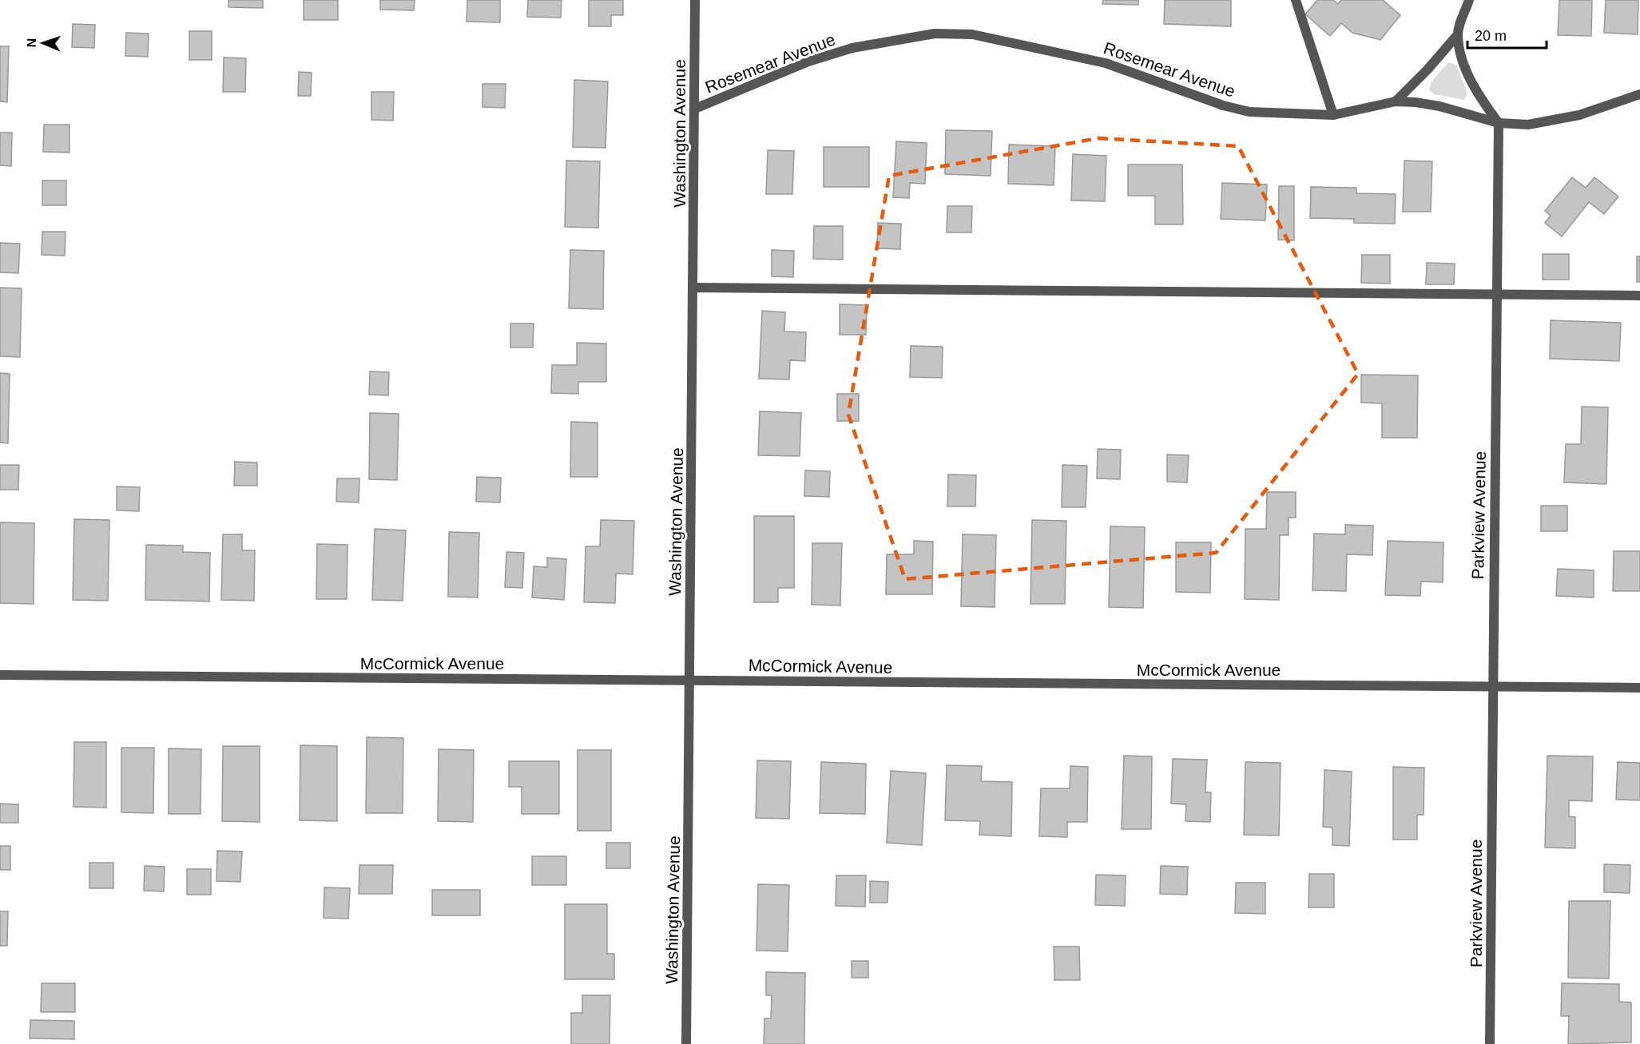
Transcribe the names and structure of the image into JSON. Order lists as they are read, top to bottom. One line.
{"streets":{"street":["Rosemear Avenue","Washington Avenue","Parkview Avenue","McCormick Avenue"]},"crossings":[["Rosemear Avenue","Washington Avenue"],["Rosemear Avenue","Parkview Avenue"],["Washington Avenue","McCormick Avenue"],["Parkview Avenue","McCormick Avenue"]],"scale_bar":"20 m","north":"left"}
